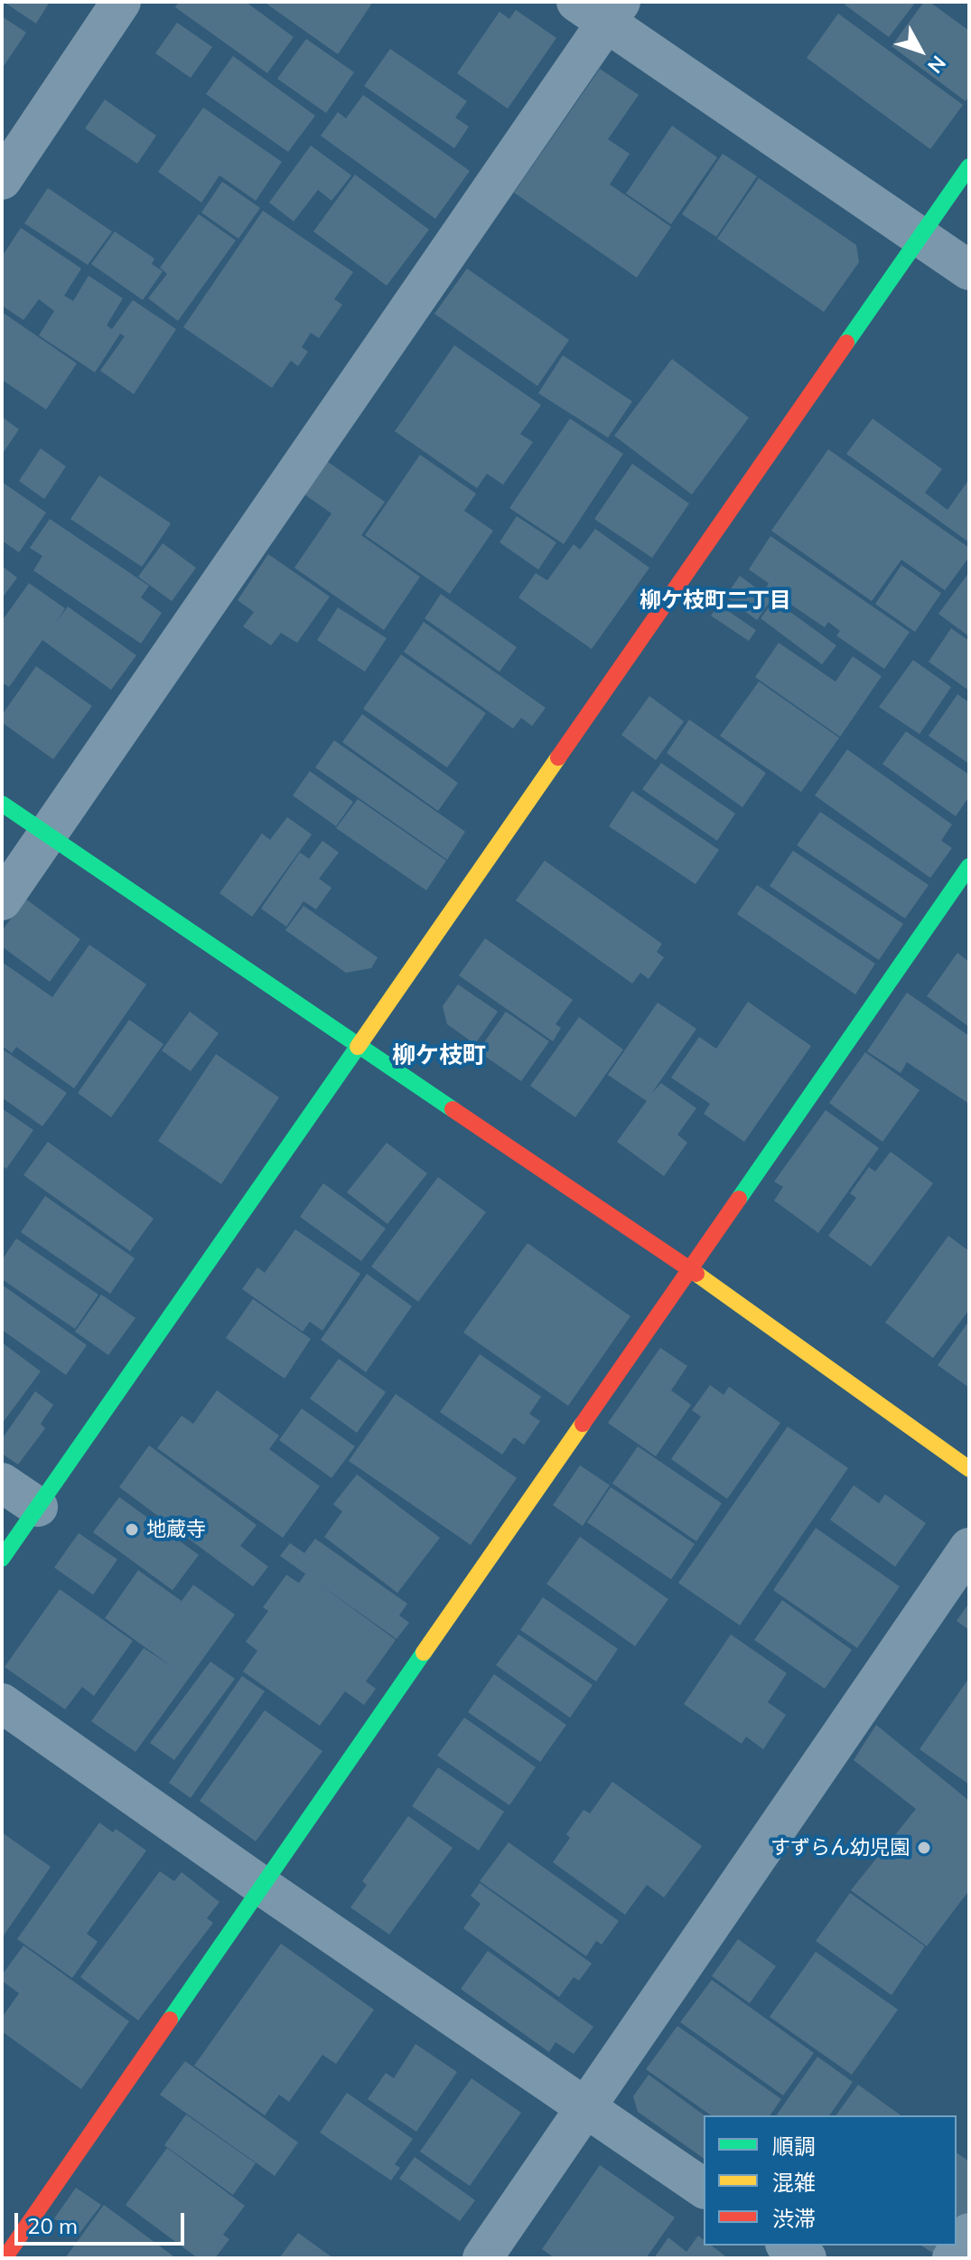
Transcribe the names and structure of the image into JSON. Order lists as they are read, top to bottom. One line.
{"districts":["柳ケ枝町二丁目","柳ケ枝町"],"places":["地蔵寺","すずらん幼児園"],"legend":["順調","混雑","渋滞"],"scale_bar":"20 m","north":"bottom right"}
